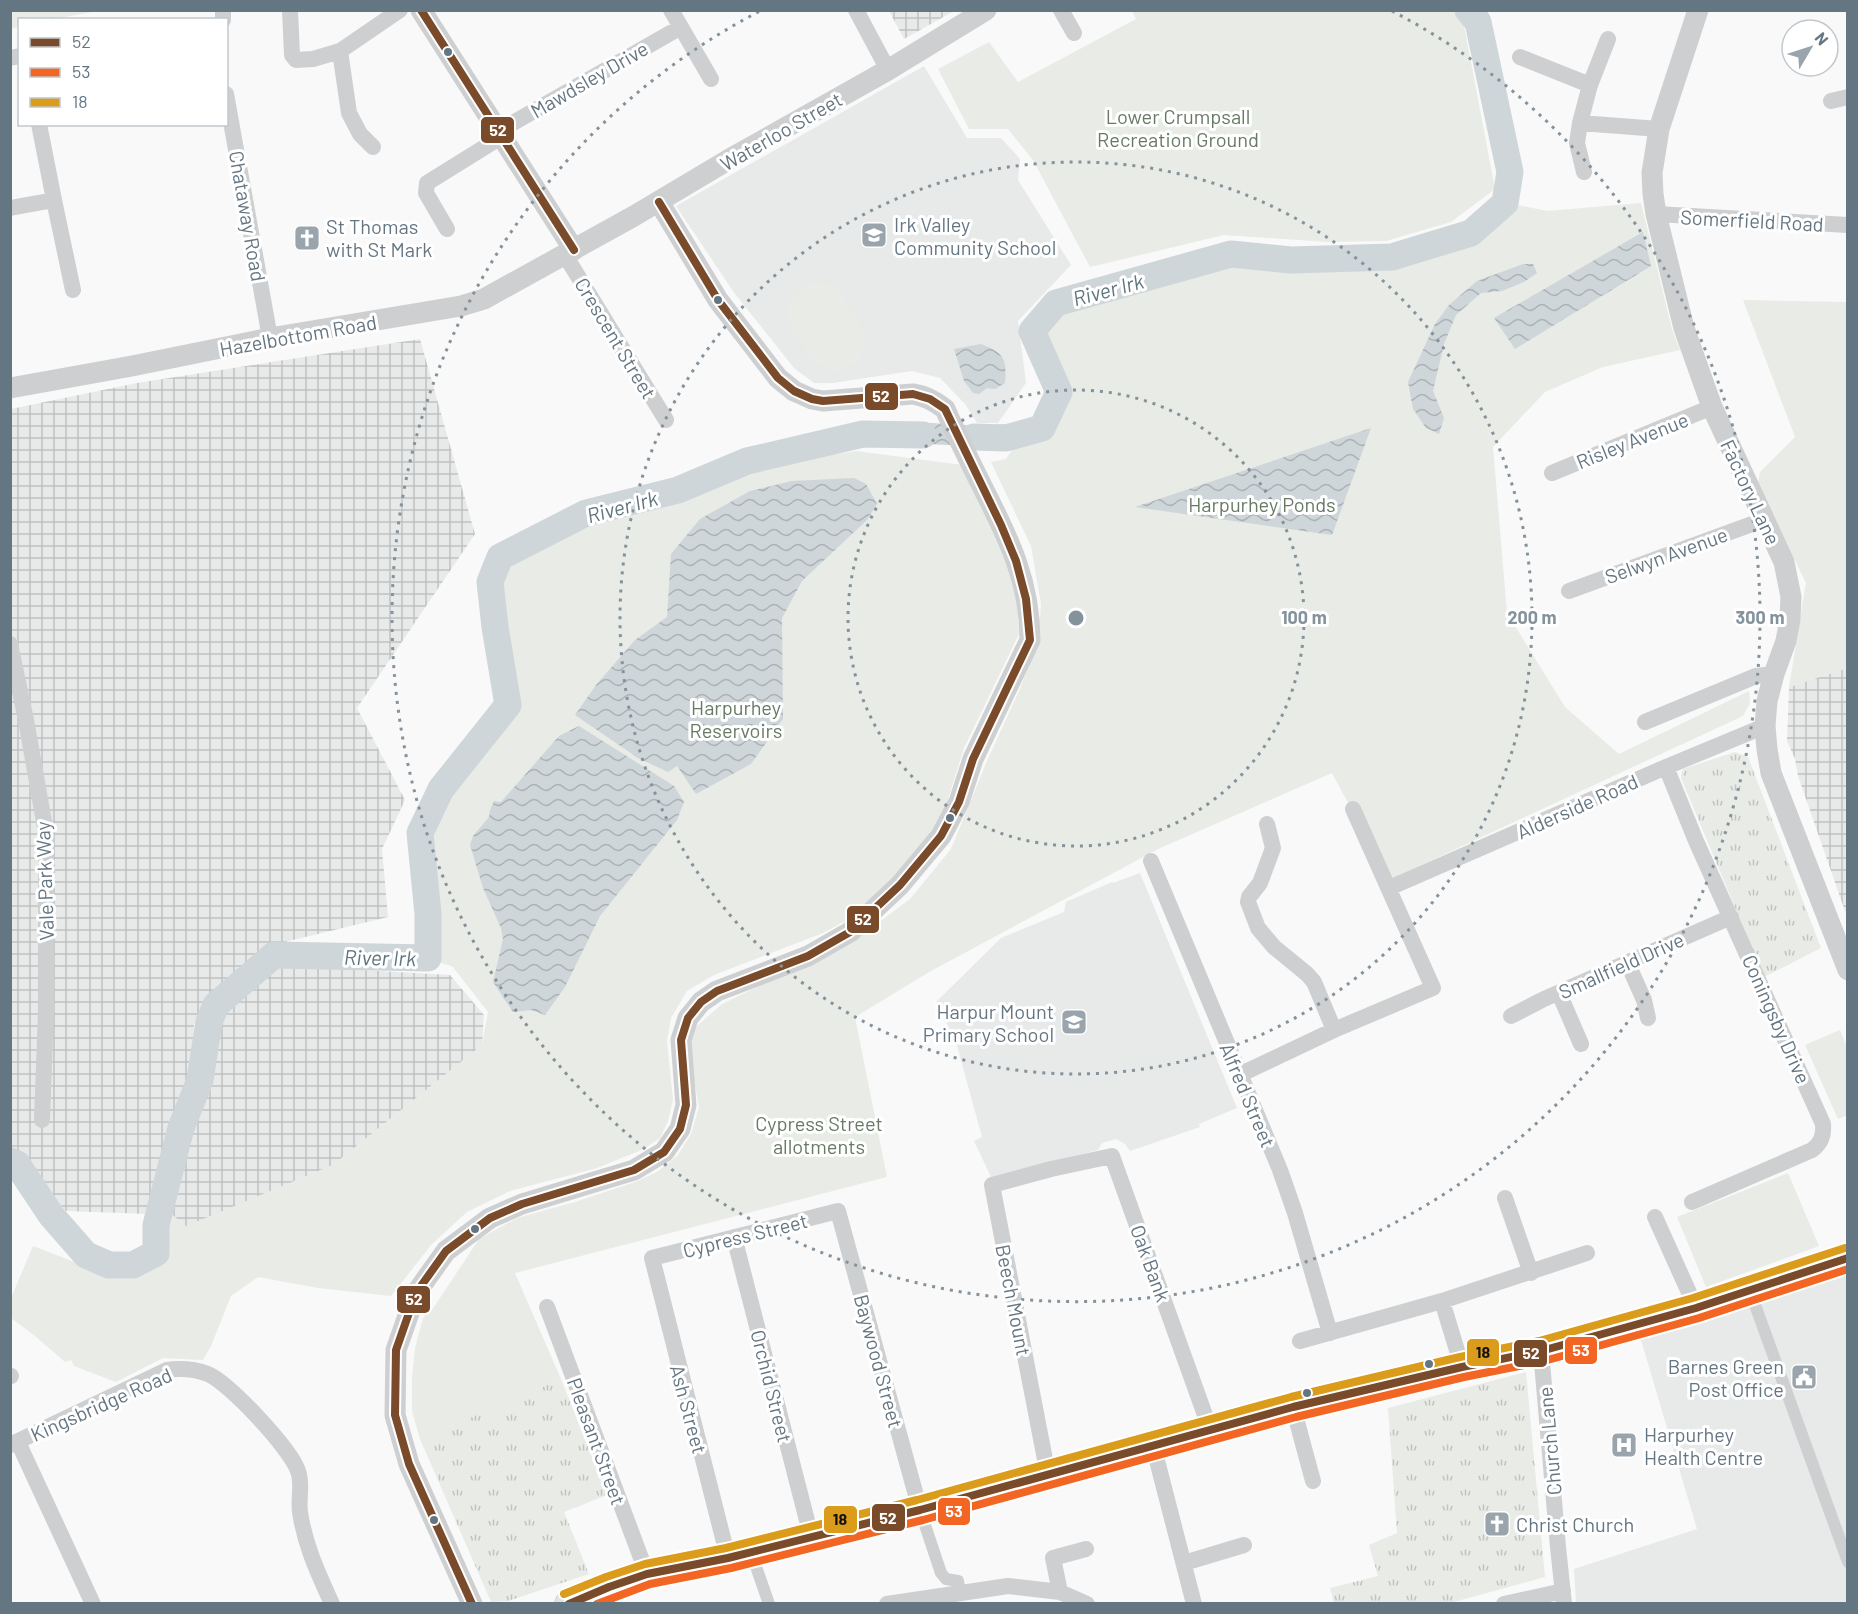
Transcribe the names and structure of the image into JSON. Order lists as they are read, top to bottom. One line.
{"streets":{"street":["Mawdsley Drive","Waterloo Street","Chataway Road","Somerfield Road","Hazelbottom Road","Crescent Street","Risley Avenue","Factory Lane","Selwyn Avenue","Alderside Road","Vale Park Way","Smallfield Drive","Coningsby Drive","Alfred Street","Cypress Street","Oak Bank","Beech Mount","Baywood Street","Orchid Street","Kingsbridge Road","Ash Street","Pleasant Street","Church Lane"]},"crossings":[["Waterloo Street","Hazelbottom Road"],["Waterloo Street","Crescent Street"],["Chataway Road","Hazelbottom Road"],["Somerfield Road","Factory Lane"],["Hazelbottom Road","Crescent Street"],["Risley Avenue","Factory Lane"],["Factory Lane","Selwyn Avenue"],["Factory Lane","Alderside Road"],["Alderside Road","Coningsby Drive"],["Smallfield Drive","Coningsby Drive"],["Cypress Street","Baywood Street"],["Cypress Street","Orchid Street"],["Cypress Street","Ash Street"],["Oak Bank","Beech Mount"]],"water":["River Irk"],"parks":["Lower Crumpsall Recreation Ground","Harpurhey Ponds","Harpurhey Reservoirs","Cypress Street allotments"],"places":{"school or university":["Irk Valley Community School","Harpur Mount Primary School"],"church":["St Thomas with St Mark","Christ Church"],"public building":["Barnes Green Post Office"],"hospital":["Harpurhey Health Centre"]},"lines":["transit line 52","transit line 18","transit line 53"],"legend":["52","53","18"],"north":"top right","rings":["100 m","200 m","300 m"]}
